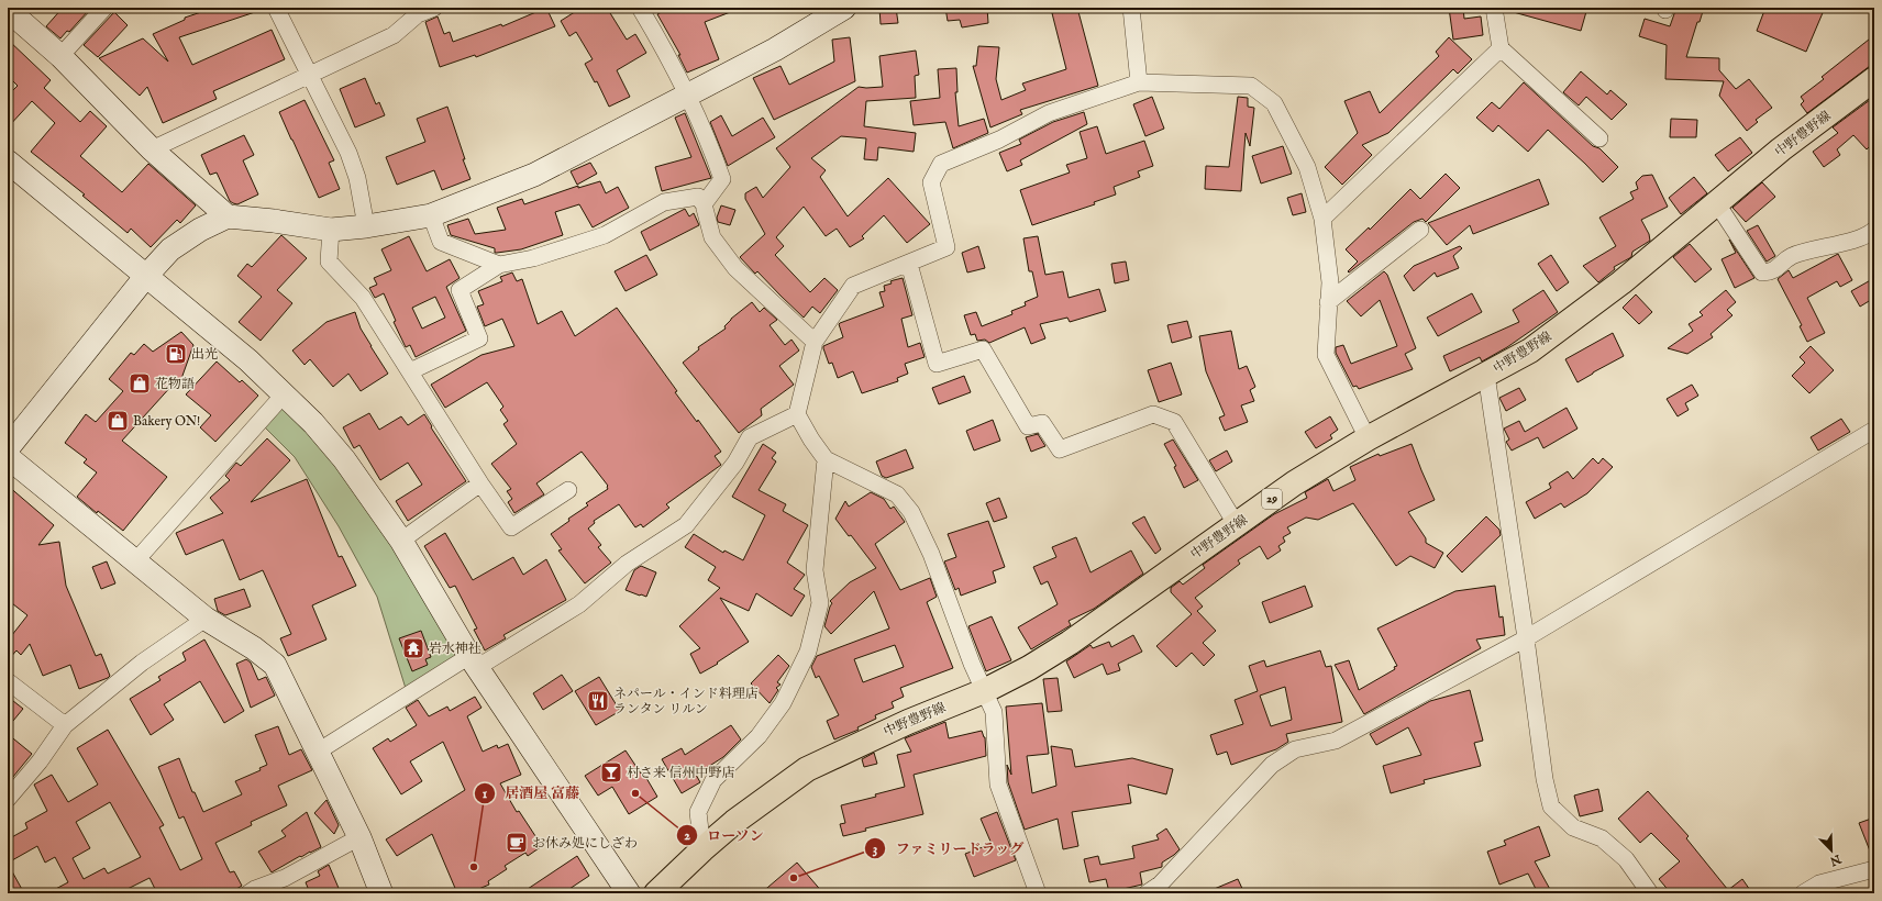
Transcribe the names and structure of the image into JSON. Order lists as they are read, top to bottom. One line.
{"streets":{"main road":["中野豊野線","29"]},"places":{"fuel station":["出光"],"shop":["花物語","Bakery ON!"],"temple":["岩水神社"],"restaurant":["ネパール・インド料理店 ランタン リルン"],"bar":["村さ来 信州中野店"],"other":["ローソン","居酒屋 富藤","ファミリードラッグ"],"cafe":["お休み処にしざわ"]},"north":"bottom right"}
